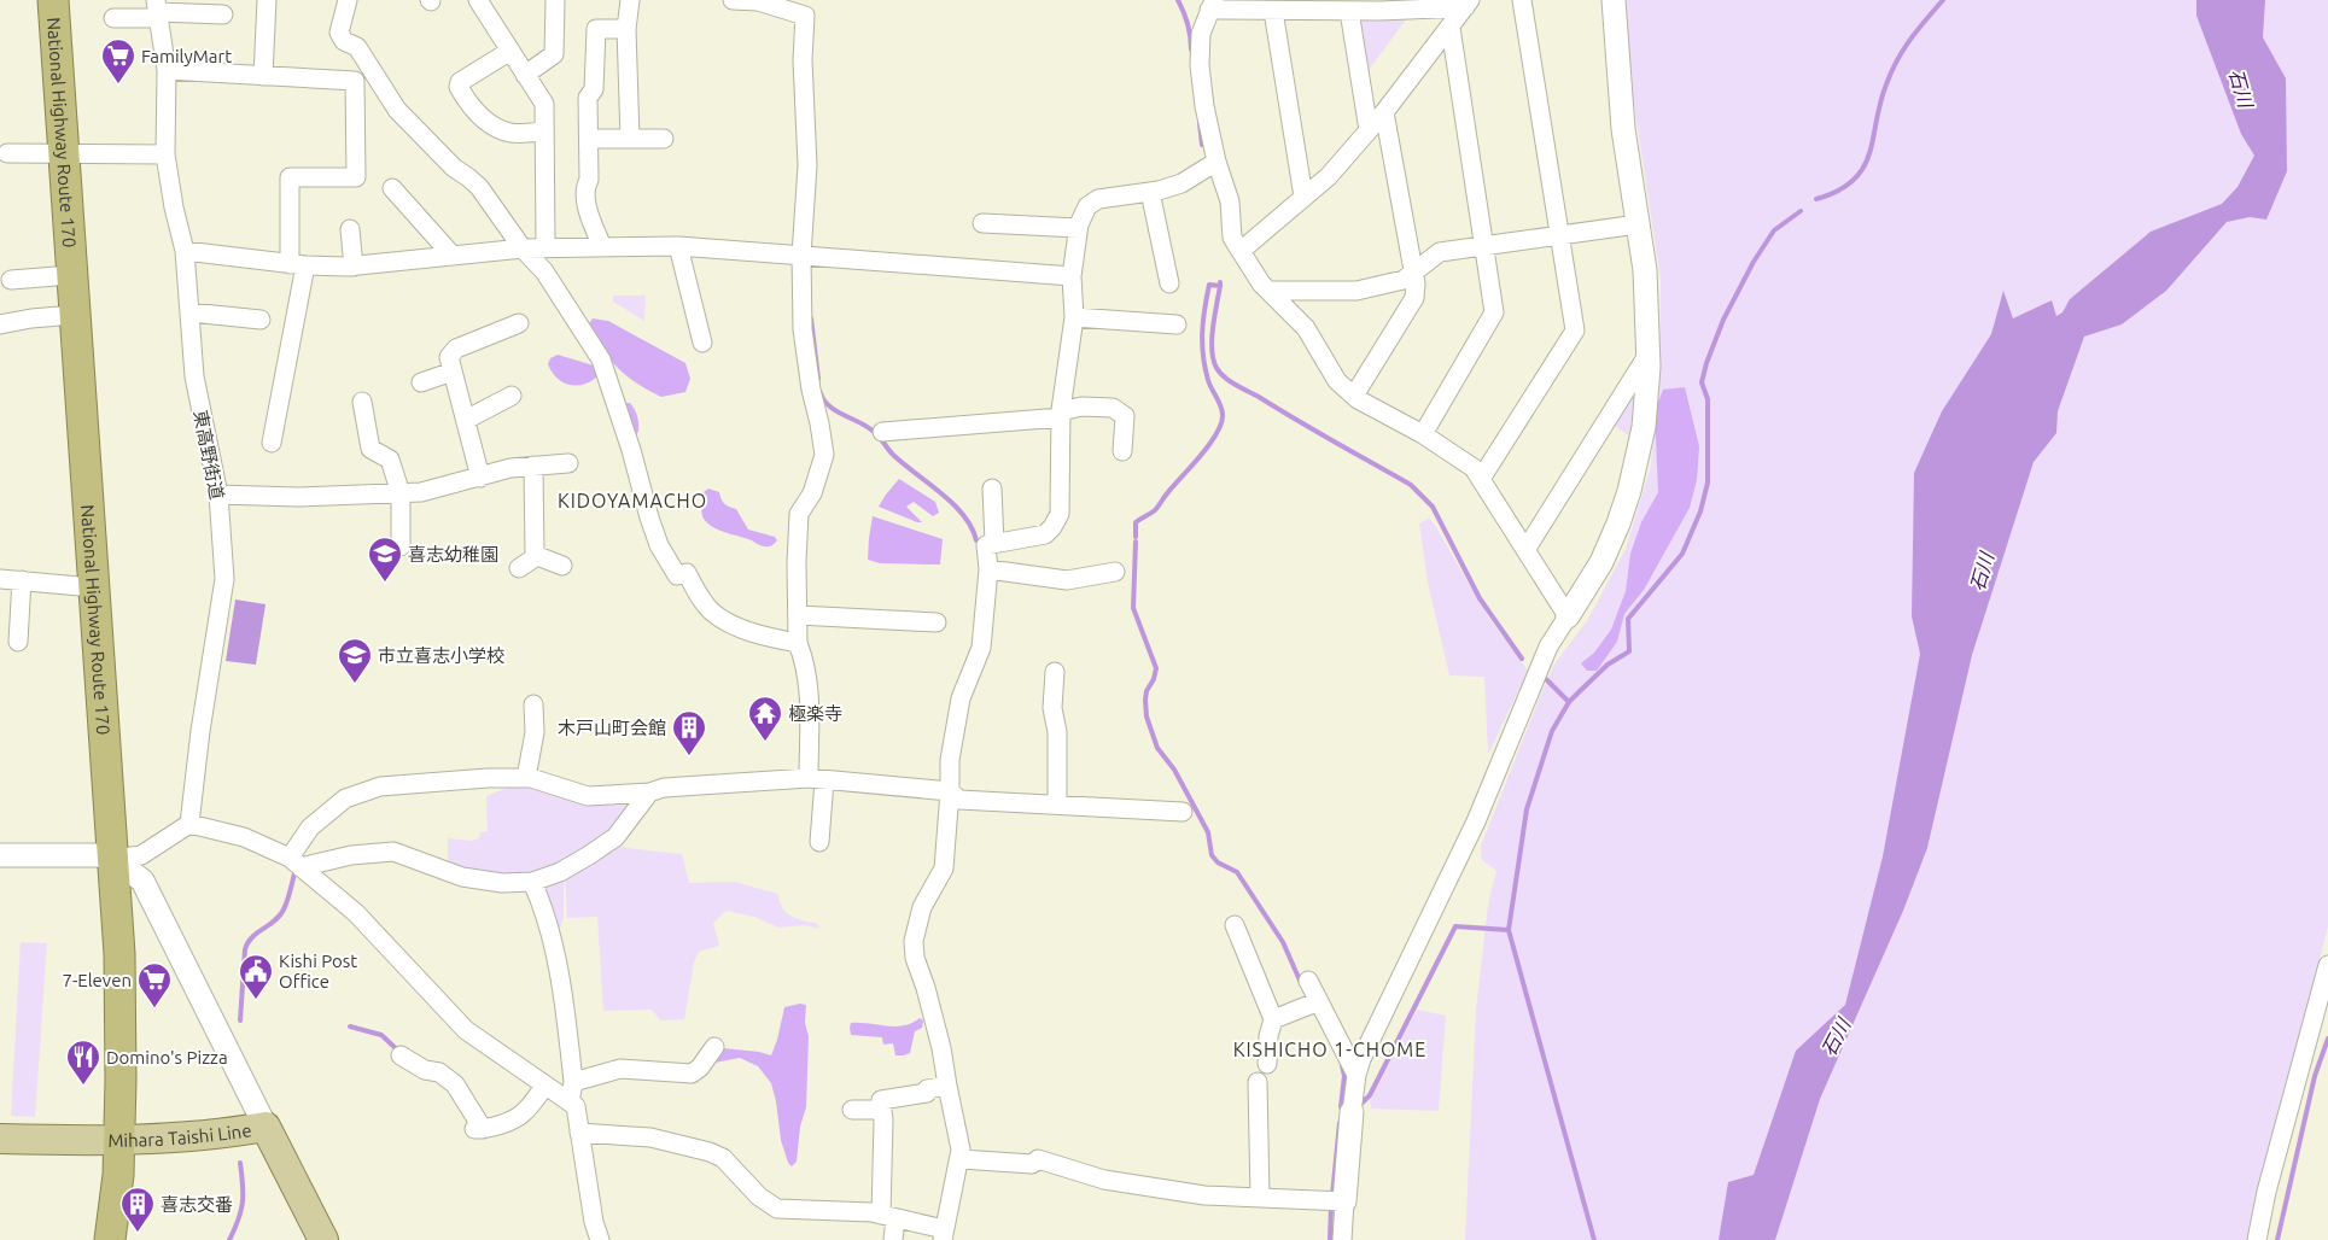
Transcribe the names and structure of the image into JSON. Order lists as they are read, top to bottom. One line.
{"streets":{"highway":["National Highway Route 170"],"main road":["Mihara Taishi Line"],"street":["東高野街道"]},"crossings":[["National Highway Route 170","Mihara Taishi Line"]],"districts":["KIDOYAMACHO","KISHICHO 1-CHOME"],"water":["石川"],"places":{"supermarket":["FamilyMart","7-Eleven"],"school or university":["喜志幼稚園","市立喜志小学校"],"temple":["極楽寺"],"building":["木戸山町会館","喜志交番"],"public building":["Kishi Post Office"],"restaurant":["Domino's Pizza"]}}
